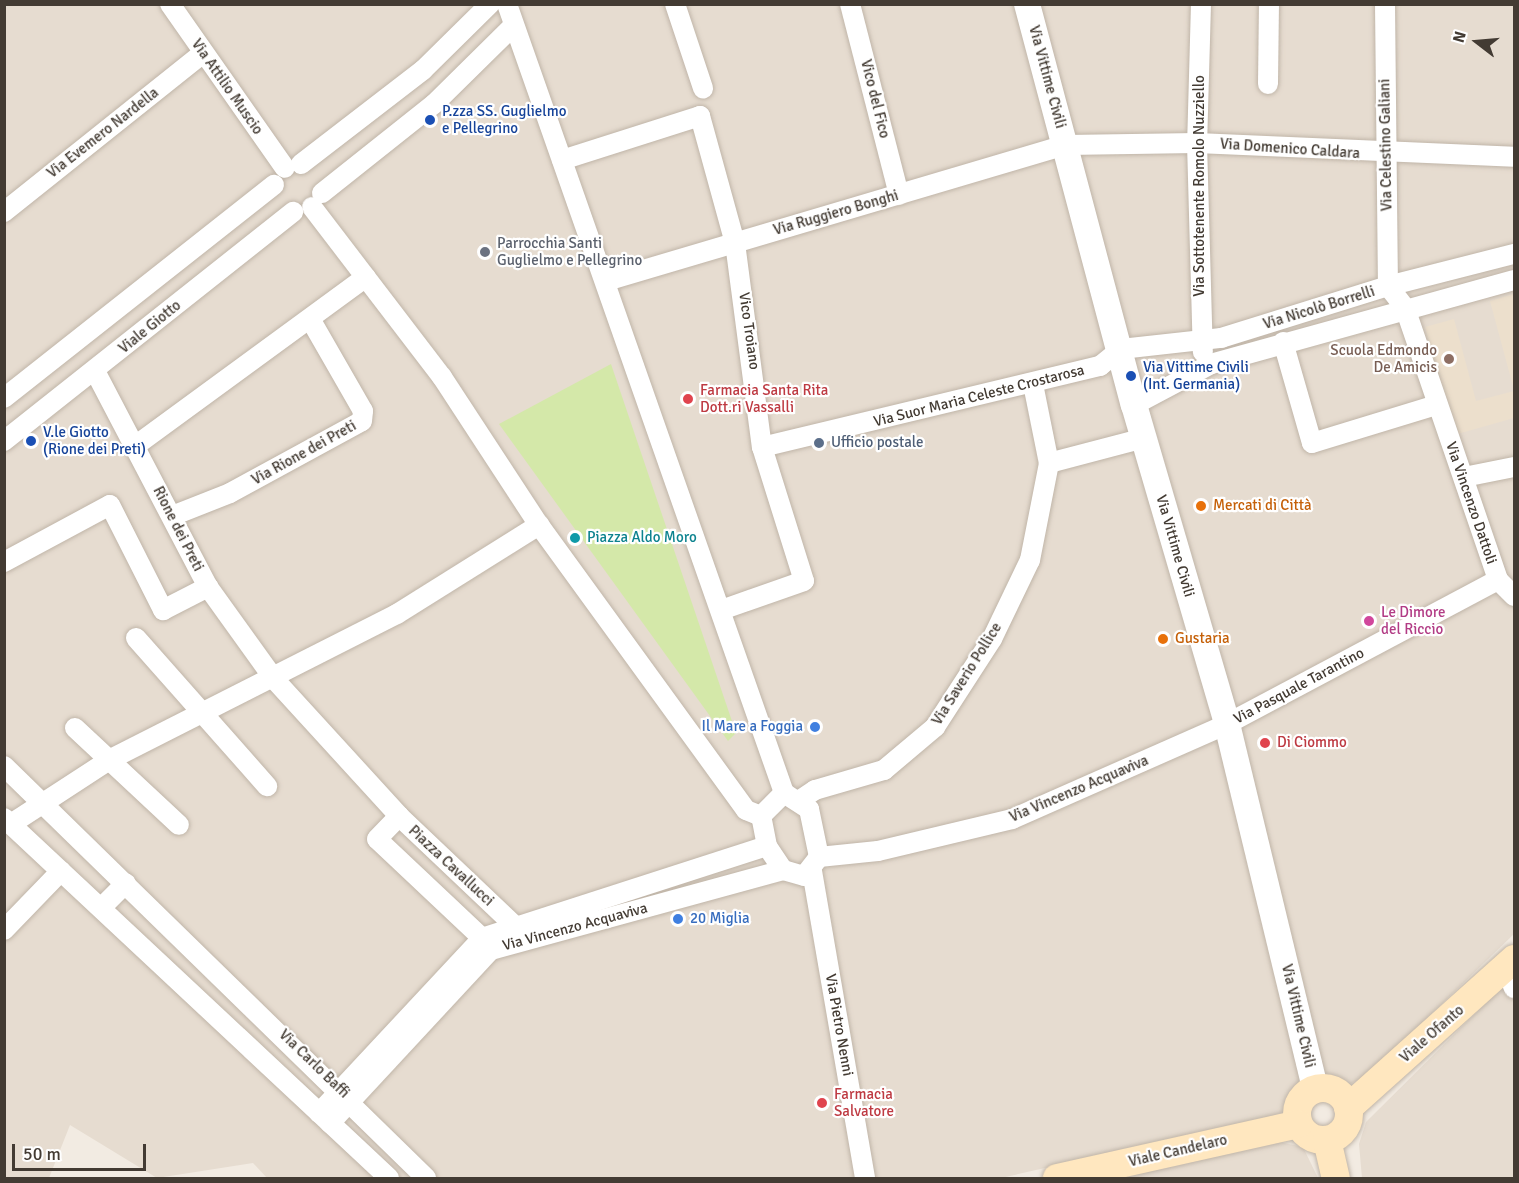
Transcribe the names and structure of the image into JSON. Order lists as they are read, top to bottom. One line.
{"streets":{"main road":["Viale Ofanto","Viale Candelaro"],"street":["Via Vittime Civili","Via Attilio Muscio","Vico del Fico","Via Evemero Nardella","Via Celestino Galiani","Via Domenico Caldara","Via Sottotenente Romolo Nuzziello","Via Ruggiero Bonghi","Via Nicolò Borrelli","Viale Giotto","Vico Troiano","Via Suor Maria Celeste Crostarosa","Via Rione dei Preti","Via Vincenzo Dattoli","Rione dei Preti","Via Saverio Pollice","Via Pasquale Tarantino","Via Vincenzo Acquaviva","Piazza Cavallucci","Via Pietro Nenni","Via Carlo Baffi"]},"crossings":[["Via Vittime Civili","Via Domenico Caldara"],["Via Vittime Civili","Via Ruggiero Bonghi"],["Via Vittime Civili","Via Nicolò Borrelli"],["Via Vittime Civili","Via Suor Maria Celeste Crostarosa"],["Via Vittime Civili","Via Pasquale Tarantino"],["Via Vittime Civili","Via Vincenzo Acquaviva"],["Via Vittime Civili","Viale Ofanto"],["Via Vittime Civili","Viale Candelaro"],["Via Attilio Muscio","Via Evemero Nardella"],["Via Attilio Muscio","Viale Giotto"],["Vico del Fico","Via Ruggiero Bonghi"],["Via Celestino Galiani","Via Domenico Caldara"],["Via Celestino Galiani","Via Nicolò Borrelli"],["Via Celestino Galiani","Via Vincenzo Dattoli"],["Via Domenico Caldara","Via Sottotenente Romolo Nuzziello"],["Via Domenico Caldara","Via Ruggiero Bonghi"],["Via Sottotenente Romolo Nuzziello","Via Nicolò Borrelli"],["Via Ruggiero Bonghi","Vico Troiano"],["Via Nicolò Borrelli","Via Suor Maria Celeste Crostarosa"],["Via Nicolò Borrelli","Via Vincenzo Dattoli"],["Viale Giotto","Rione dei Preti"],["Vico Troiano","Via Suor Maria Celeste Crostarosa"],["Via Rione dei Preti","Rione dei Preti"],["Via Vincenzo Dattoli","Via Pasquale Tarantino"],["Rione dei Preti","Piazza Cavallucci"],["Via Pasquale Tarantino","Via Vincenzo Acquaviva"],["Via Vincenzo Acquaviva","Piazza Cavallucci"],["Via Vincenzo Acquaviva","Via Pietro Nenni"],["Via Vincenzo Acquaviva","Via Carlo Baffi"],["Viale Ofanto","Viale Candelaro"]],"places":["P.zza SS. Guglielmo e Pellegrino","Parrocchia Santi Guglielmo e Pellegrino","Scuola Edmondo De Amicis","Via Vittime Civili (Int. Germania)","Farmacia Santa Rita Dott.ri Vassalli","V.le Giotto (Rione dei Preti)","Ufficio postale","Mercati di Città","Piazza Aldo Moro","Le Dimore del Riccio","Gustaria","Il Mare a Foggia","Di Ciommo","20 Miglia","Farmacia Salvatore"],"scale_bar":"50 m","north":"left"}
